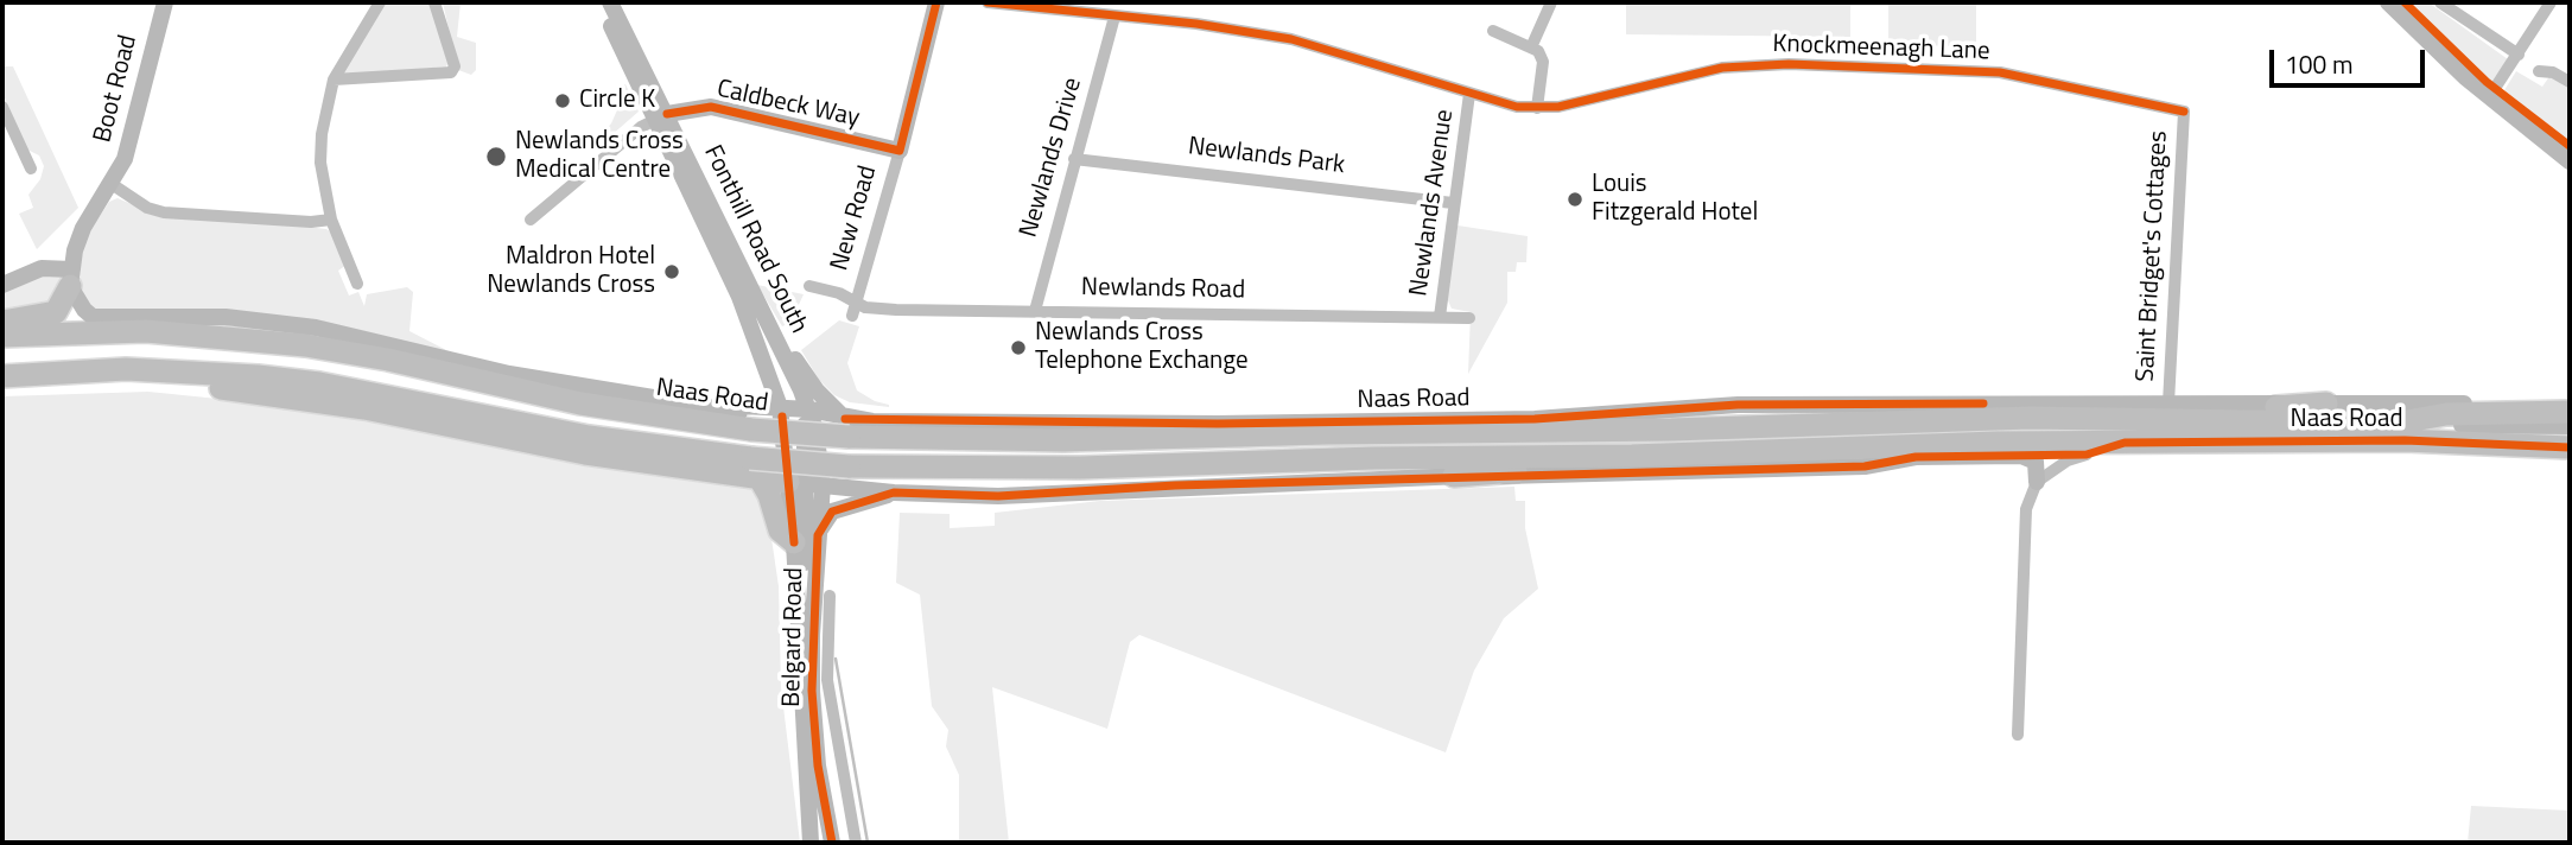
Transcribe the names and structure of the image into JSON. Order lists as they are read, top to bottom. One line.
{"streets":{"highway":["Naas Road"],"main road":["Boot Road","Caldbeck Way","New Road","Fonthill Road South","Belgard Road"],"street":["Knockmeenagh Lane","Newlands Park","Newlands Drive","Newlands Avenue","Saint Bridget's Cottages","Newlands Road"]},"crossings":[["Knockmeenagh Lane","Saint Bridget's Cottages"],["Caldbeck Way","New Road"],["Caldbeck Way","Fonthill Road South"],["Newlands Park","Newlands Drive"],["Newlands Park","Newlands Avenue"],["Newlands Drive","Newlands Road"],["Newlands Avenue","Newlands Road"],["New Road","Newlands Road"],["Fonthill Road South","Naas Road"],["Fonthill Road South","Belgard Road"],["Saint Bridget's Cottages","Naas Road"],["Naas Road","Belgard Road"]],"places":["Circle K","Newlands Cross Medical Centre","Louis Fitzgerald Hotel","Maldron Hotel Newlands Cross","Newlands Cross Telephone Exchange"],"scale_bar":"100 m"}
